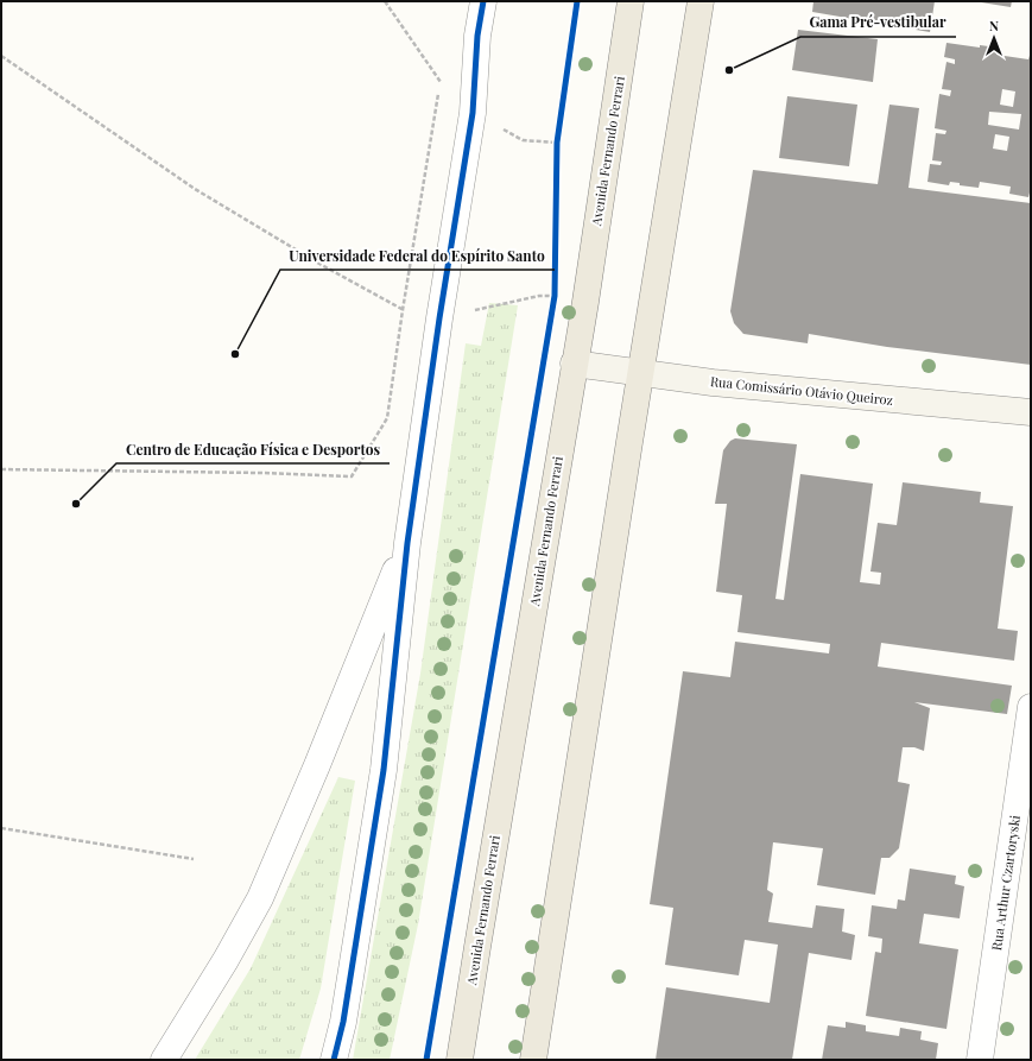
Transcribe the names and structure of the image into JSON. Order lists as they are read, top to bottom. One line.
{"streets":{"main road":["Avenida Fernando Ferrari"],"street":["Rua Comissário Otávio Queiroz","Rua Arthur Czartoryski"]},"crossings":[["Avenida Fernando Ferrari","Rua Comissário Otávio Queiroz"]],"places":["Gama Pré-vestibular","Universidade Federal do Espírito Santo","Centro de Educação Física e Desportos"],"north":"top"}
